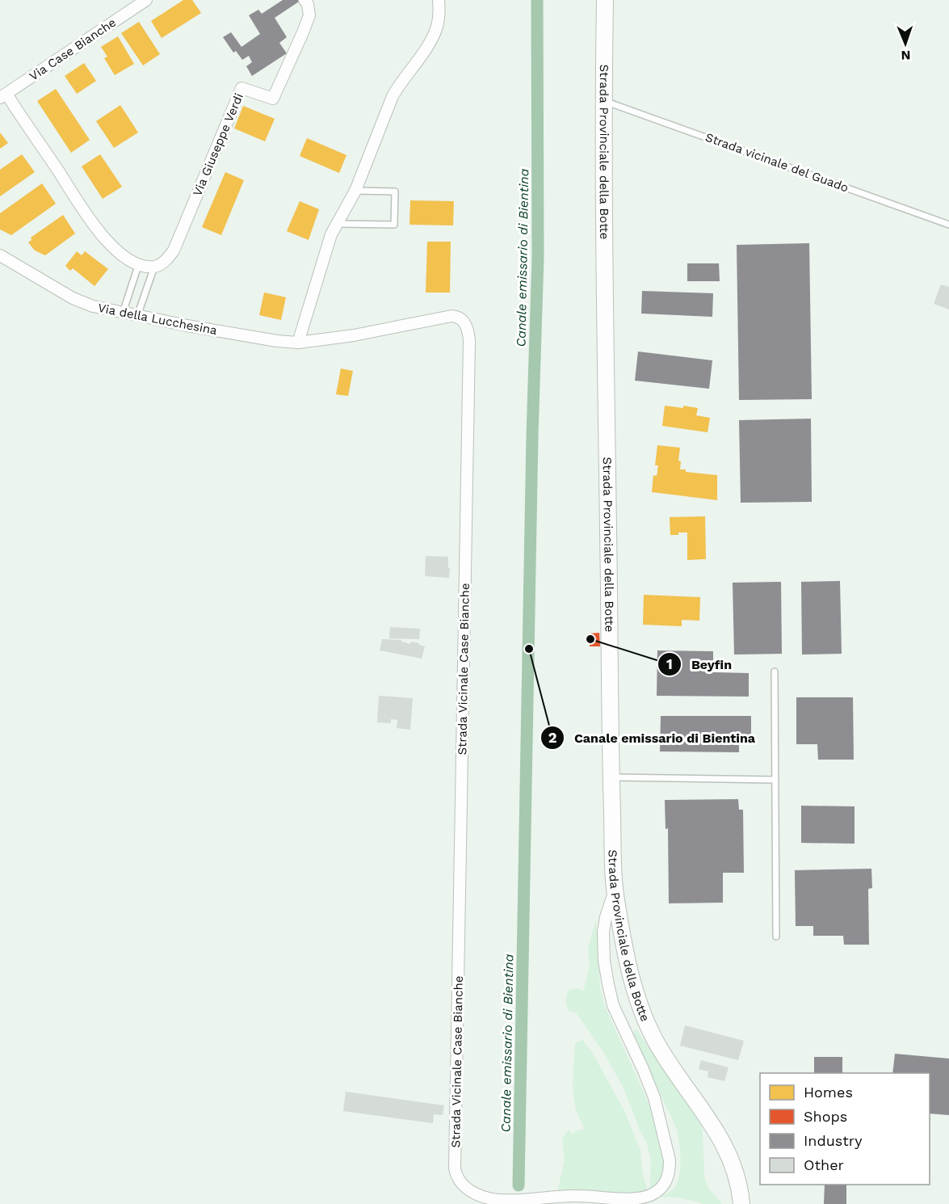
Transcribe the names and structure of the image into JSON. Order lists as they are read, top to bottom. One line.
{"streets":{"main road":["Strada Provinciale della Botte"],"street":["Via Case Bianche","Via Giuseppe Verdi","Via della Lucchesina","Strada Vicinale Case Bianche"],"lane":["Strada vicinale del Guado"]},"crossings":[["Strada Provinciale della Botte","Strada vicinale del Guado"],["Strada Provinciale della Botte","Strada Vicinale Case Bianche"],["Via della Lucchesina","Strada Vicinale Case Bianche"]],"water":["Canale emissario di Bientina"],"places":["Beyfin","Canale emissario di Bientina"],"legend":["Homes","Shops","Industry","Other"],"north":"bottom"}
